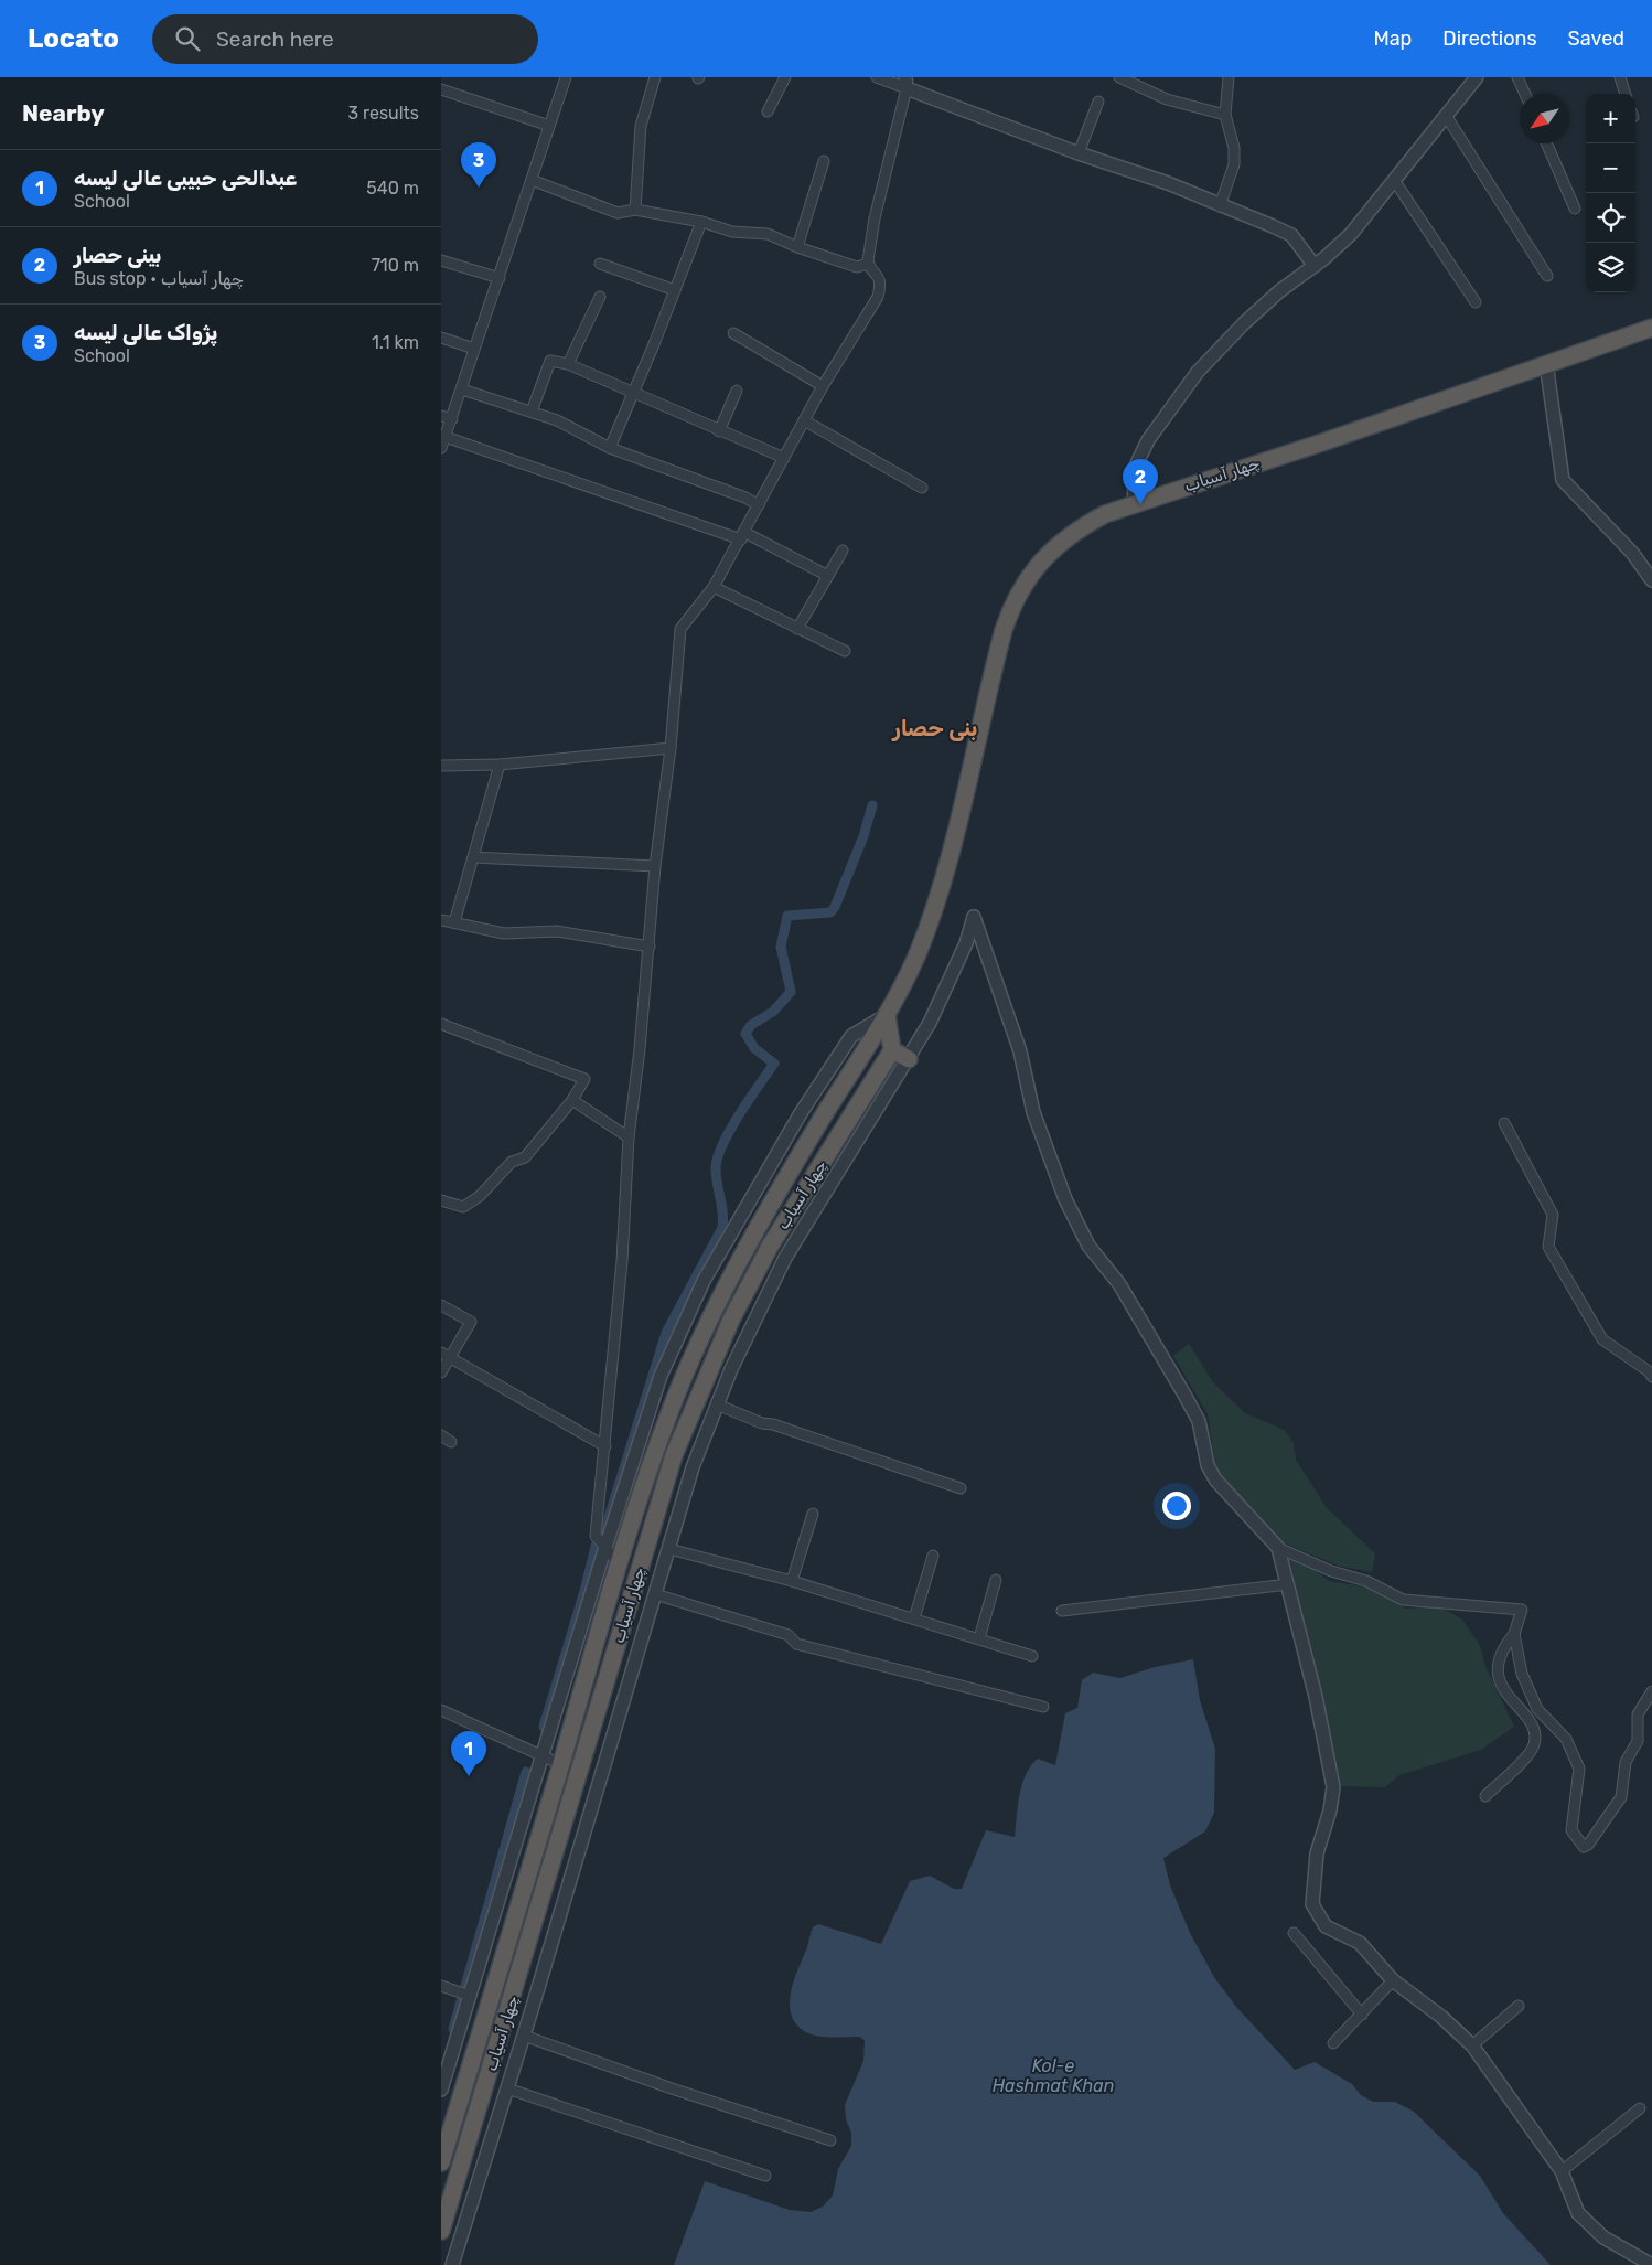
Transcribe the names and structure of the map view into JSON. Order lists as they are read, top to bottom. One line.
{"streets":{"highway":["چهار آسیاب"]},"districts":["بنی حصار"],"water":["Kol-e Hashmat Khan"],"north":"bottom left","page":{"header":"Locato","search":"Search here","nav":["Map","Directions","Saved"],"heading":["Nearby","3 results"],"map_buttons":["+","−"],"pins":["3","2","1"],"list":[{"mark":"1","name":"عبدالحی حبیبی عالی لیسه","note":"School","value":"540 m"},{"mark":"2","name":"بینی حصار","note":"Bus stop · چهار آسیاب","value":"710 m"},{"mark":"3","name":"پژواک عالی لیسه","note":"School","value":"1.1 km"}]}}
